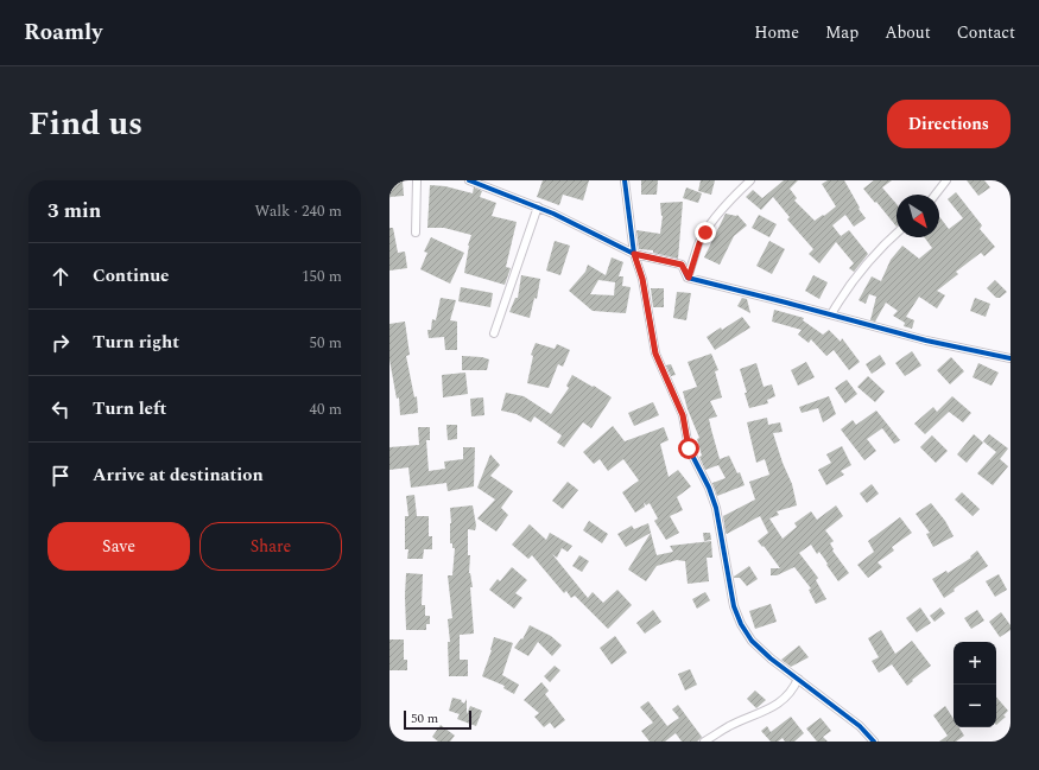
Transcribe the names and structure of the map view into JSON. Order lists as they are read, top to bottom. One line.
{"scale_bar":"50 m","north":"bottom right","page":{"header":"Roamly","nav":["Home","Map","About","Contact"],"title":"Find us","buttons":["Directions",["Save","Share"]],"heading":["3 min","Walk · 240 m"],"list":[["Continue","150 m"],["Turn right","50 m"],["Turn left","40 m"],"Arrive at destination"],"map_buttons":["+","−"],"scale":"50 m"}}
